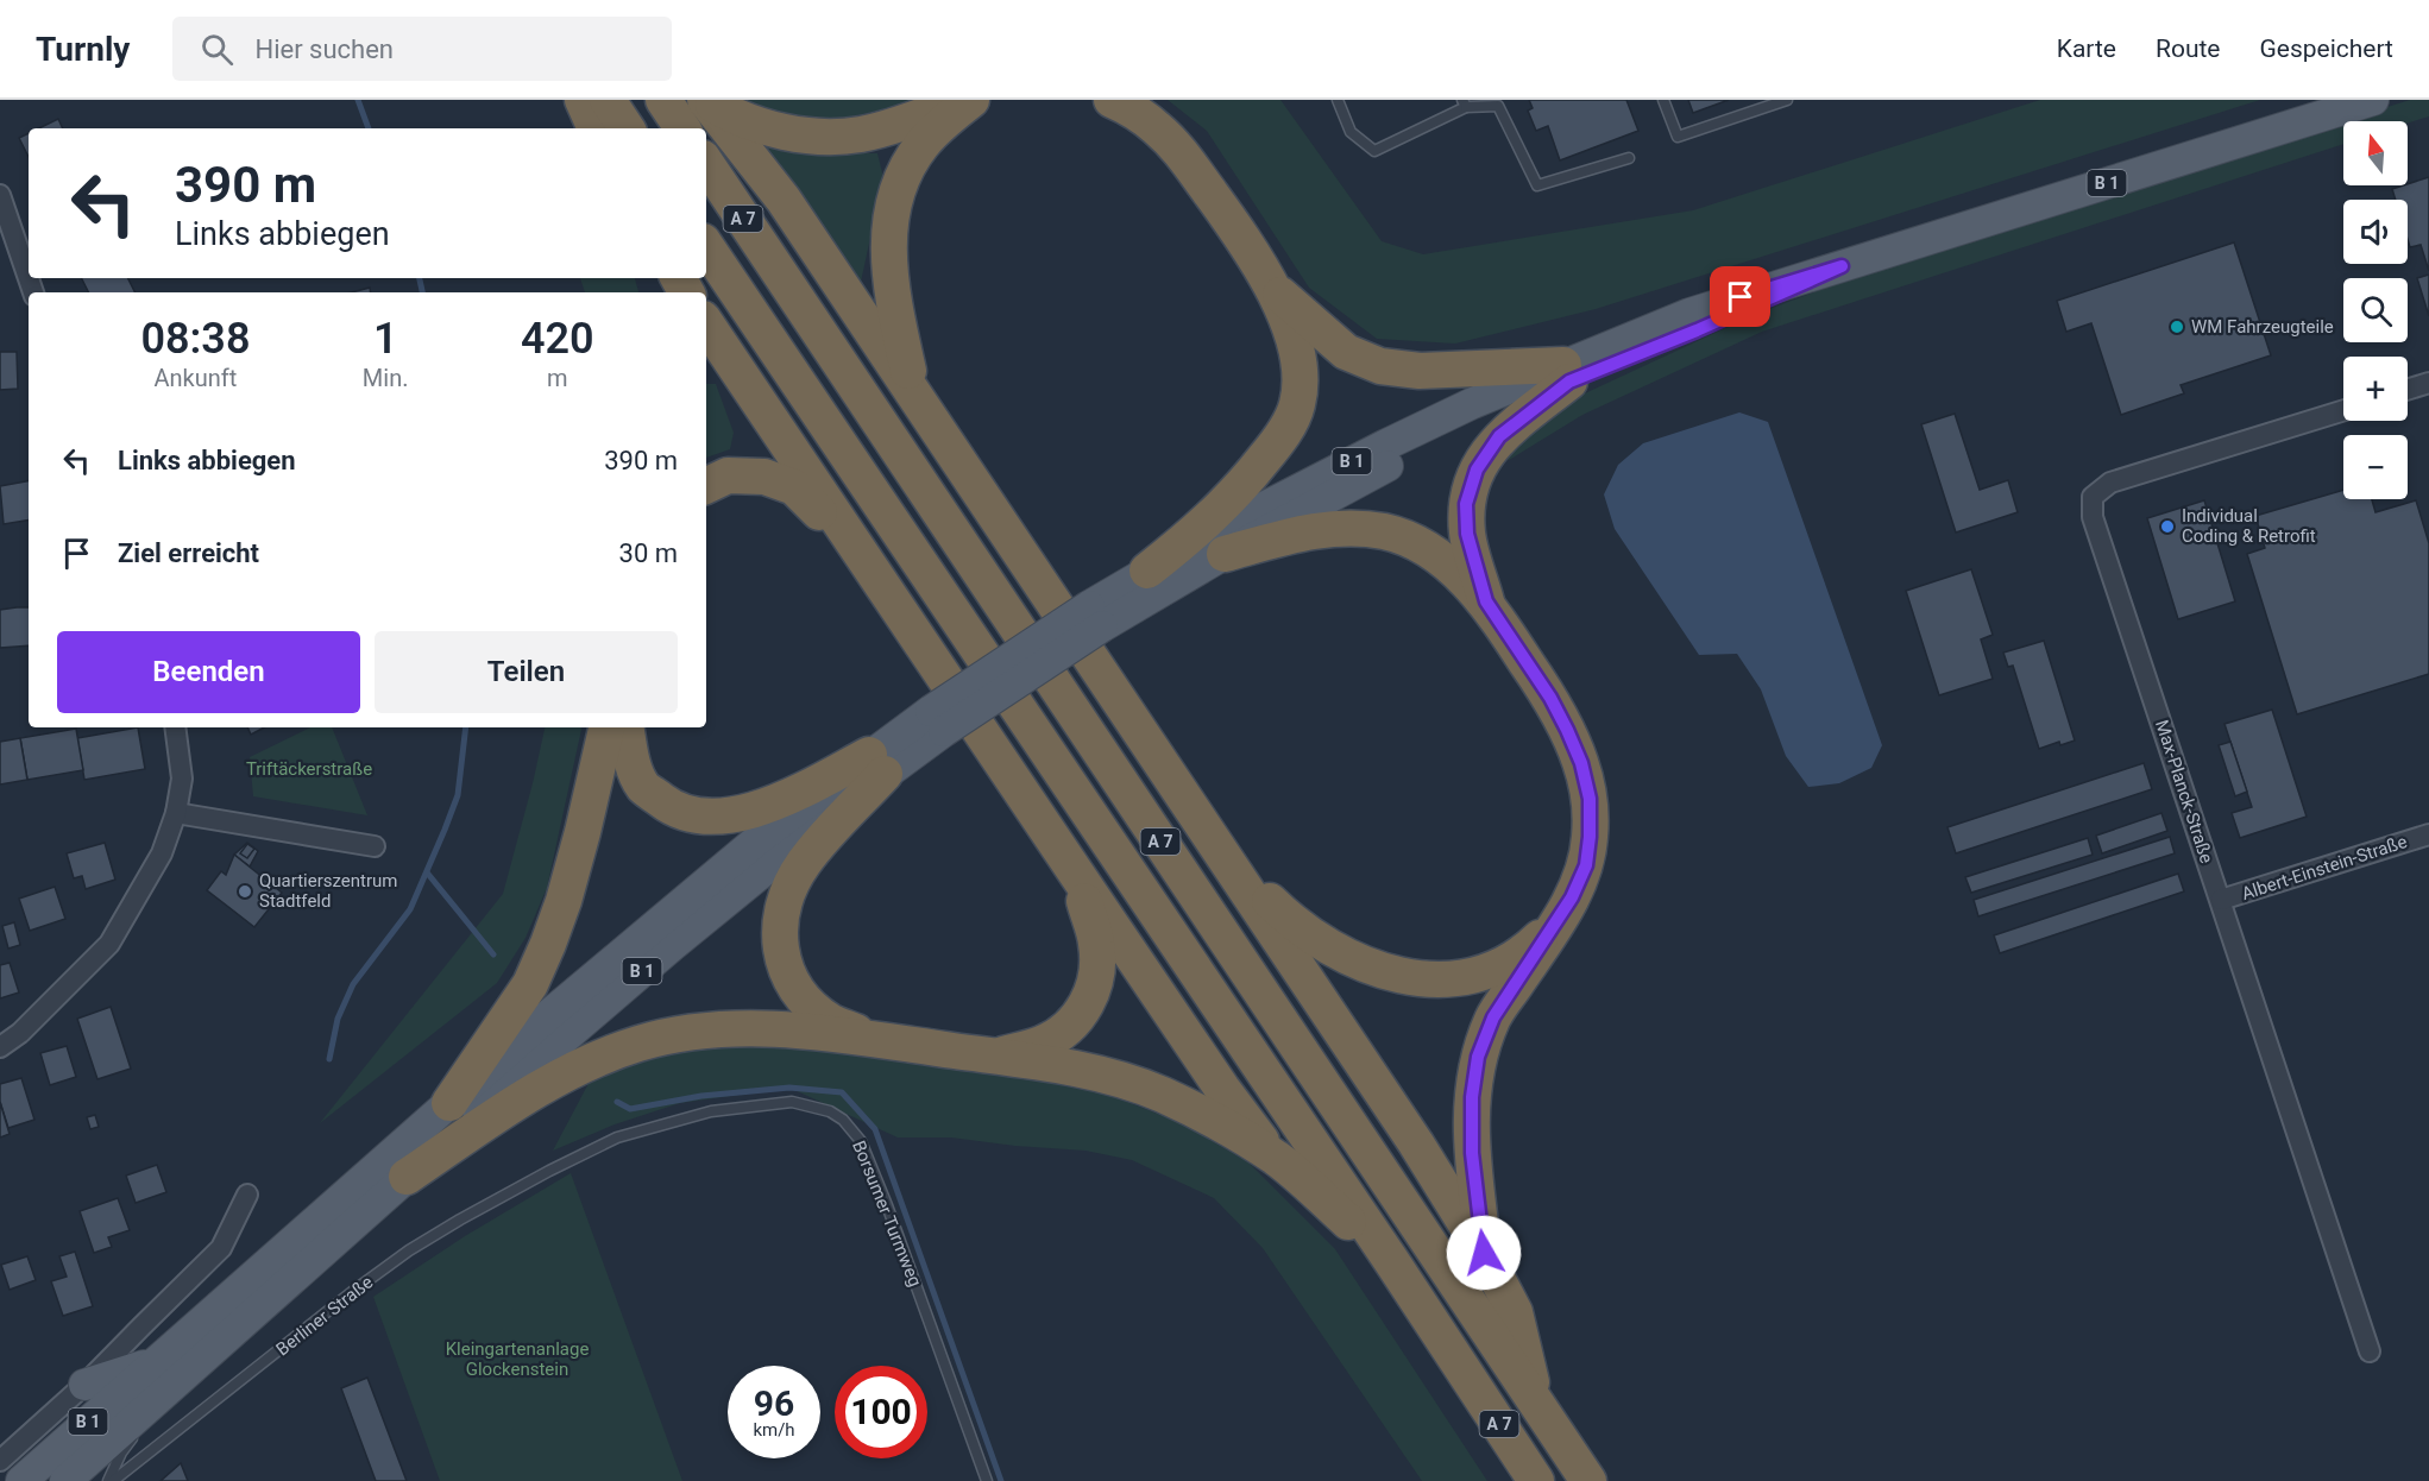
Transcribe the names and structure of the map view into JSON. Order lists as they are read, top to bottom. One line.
{"streets":{"highway":["A 7"],"main road":["B 1"],"street":["Max-Planck-Straße","Albert-Einstein-Straße"],"lane":["Borsumer Turmweg","Berliner Straße"]},"crossings":[["Max-Planck-Straße","Albert-Einstein-Straße"],["Borsumer Turmweg","Berliner Straße"]],"parks":["Triftäckerstraße","Kleingartenanlage Glockenstein"],"places":["WM Fahrzeugteile","Individual Coding & Retrofit","Quartierszentrum Stadtfeld"],"north":"top","page":{"header":"Turnly","search":"Hier suchen","nav":["Karte","Route","Gespeichert"],"map_buttons":["+","−"],"turn":["390 m","Links abbiegen"],"eta":["08:38","Ankunft","1","Min.","420","m"],"list":[{"name":"Links abbiegen","value":"390 m"},{"name":"Ziel erreicht","value":"30 m"}],"buttons":["Beenden","Teilen"],"speed":"96 km/h","limit":"100"}}
